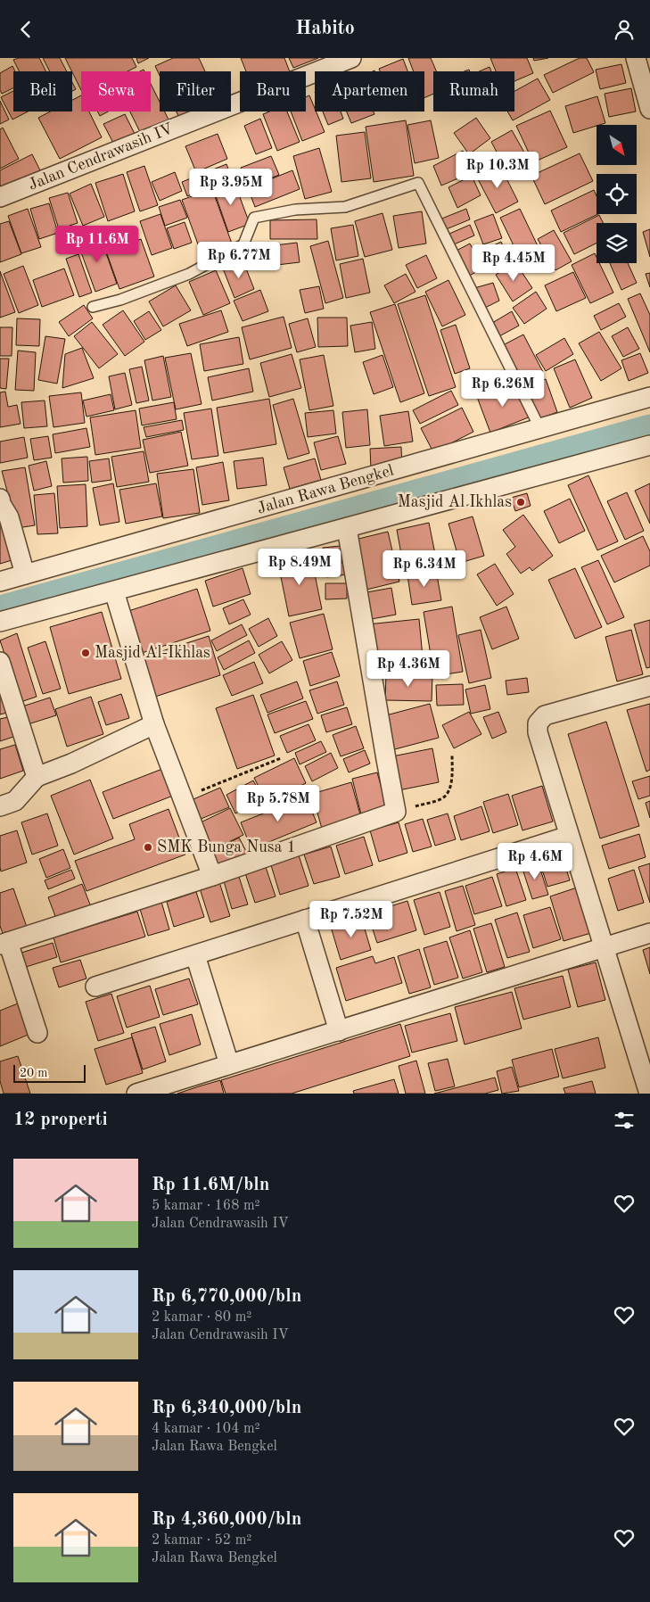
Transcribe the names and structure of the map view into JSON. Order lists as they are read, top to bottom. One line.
{"streets":{"street":["Jalan Cendrawasih IV","Jalan Rawa Bengkel"]},"places":["Masjid Al Ikhlas","Masjid Al-Ikhlas","SMK Bunga Nusa 1"],"scale_bar":"20 m","north":"bottom right","page":{"header":"Habito","chip":["Beli","Sewa","Filter","Baru","Apartemen","Rumah"],"price":["Rp 10.3M","Rp 3.95M","Rp 11.6M","Rp 6.77M","Rp 4.45M","Rp 6.26M","Rp 8.49M","Rp 6.34M","Rp 4.36M","Rp 5.78M","Rp 4.6M","Rp 7.52M"],"scale":"20 m","heading":"12 properti","list":[{"name":"Rp 11.6M/bln","note":"5 kamar · 168 m² · Jalan Cendrawasih IV"},{"name":"Rp 6,770,000/bln","note":"2 kamar · 80 m² · Jalan Cendrawasih IV"},{"name":"Rp 6,340,000/bln","note":"4 kamar · 104 m² · Jalan Rawa Bengkel"},{"name":"Rp 4,360,000/bln","note":"2 kamar · 52 m² · Jalan Rawa Bengkel"}]}}
